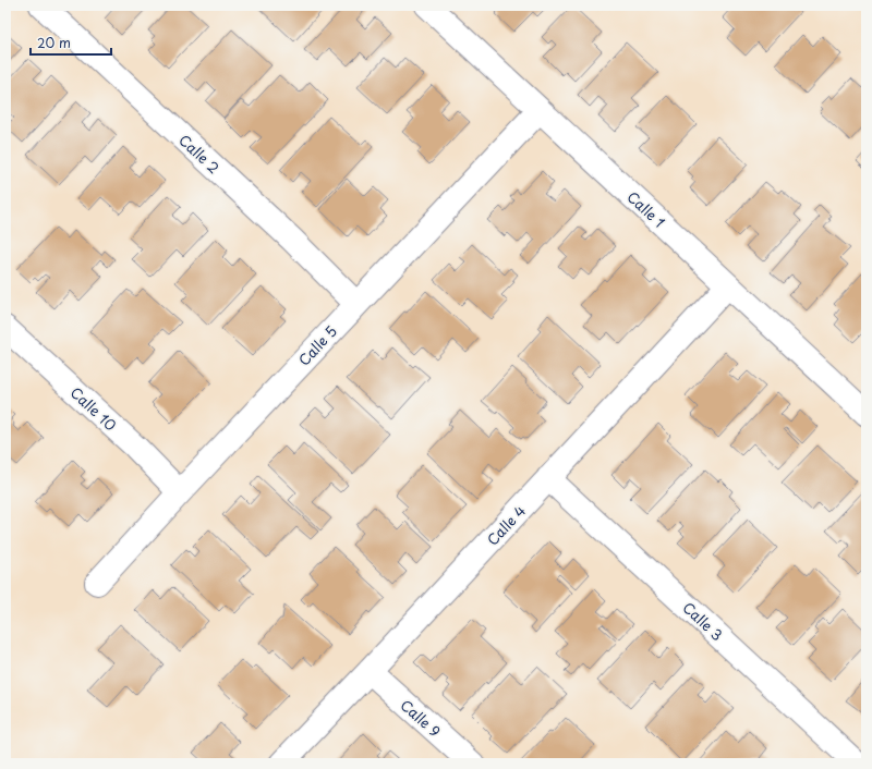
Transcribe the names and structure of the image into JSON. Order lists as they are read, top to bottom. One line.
{"streets":{"street":["Calle 2","Calle 1","Calle 5","Calle 10","Calle 4","Calle 3","Calle 9"]},"crossings":[["Calle 2","Calle 5"],["Calle 1","Calle 5"],["Calle 1","Calle 4"],["Calle 5","Calle 10"],["Calle 4","Calle 3"],["Calle 4","Calle 9"]],"scale_bar":"20 m"}
